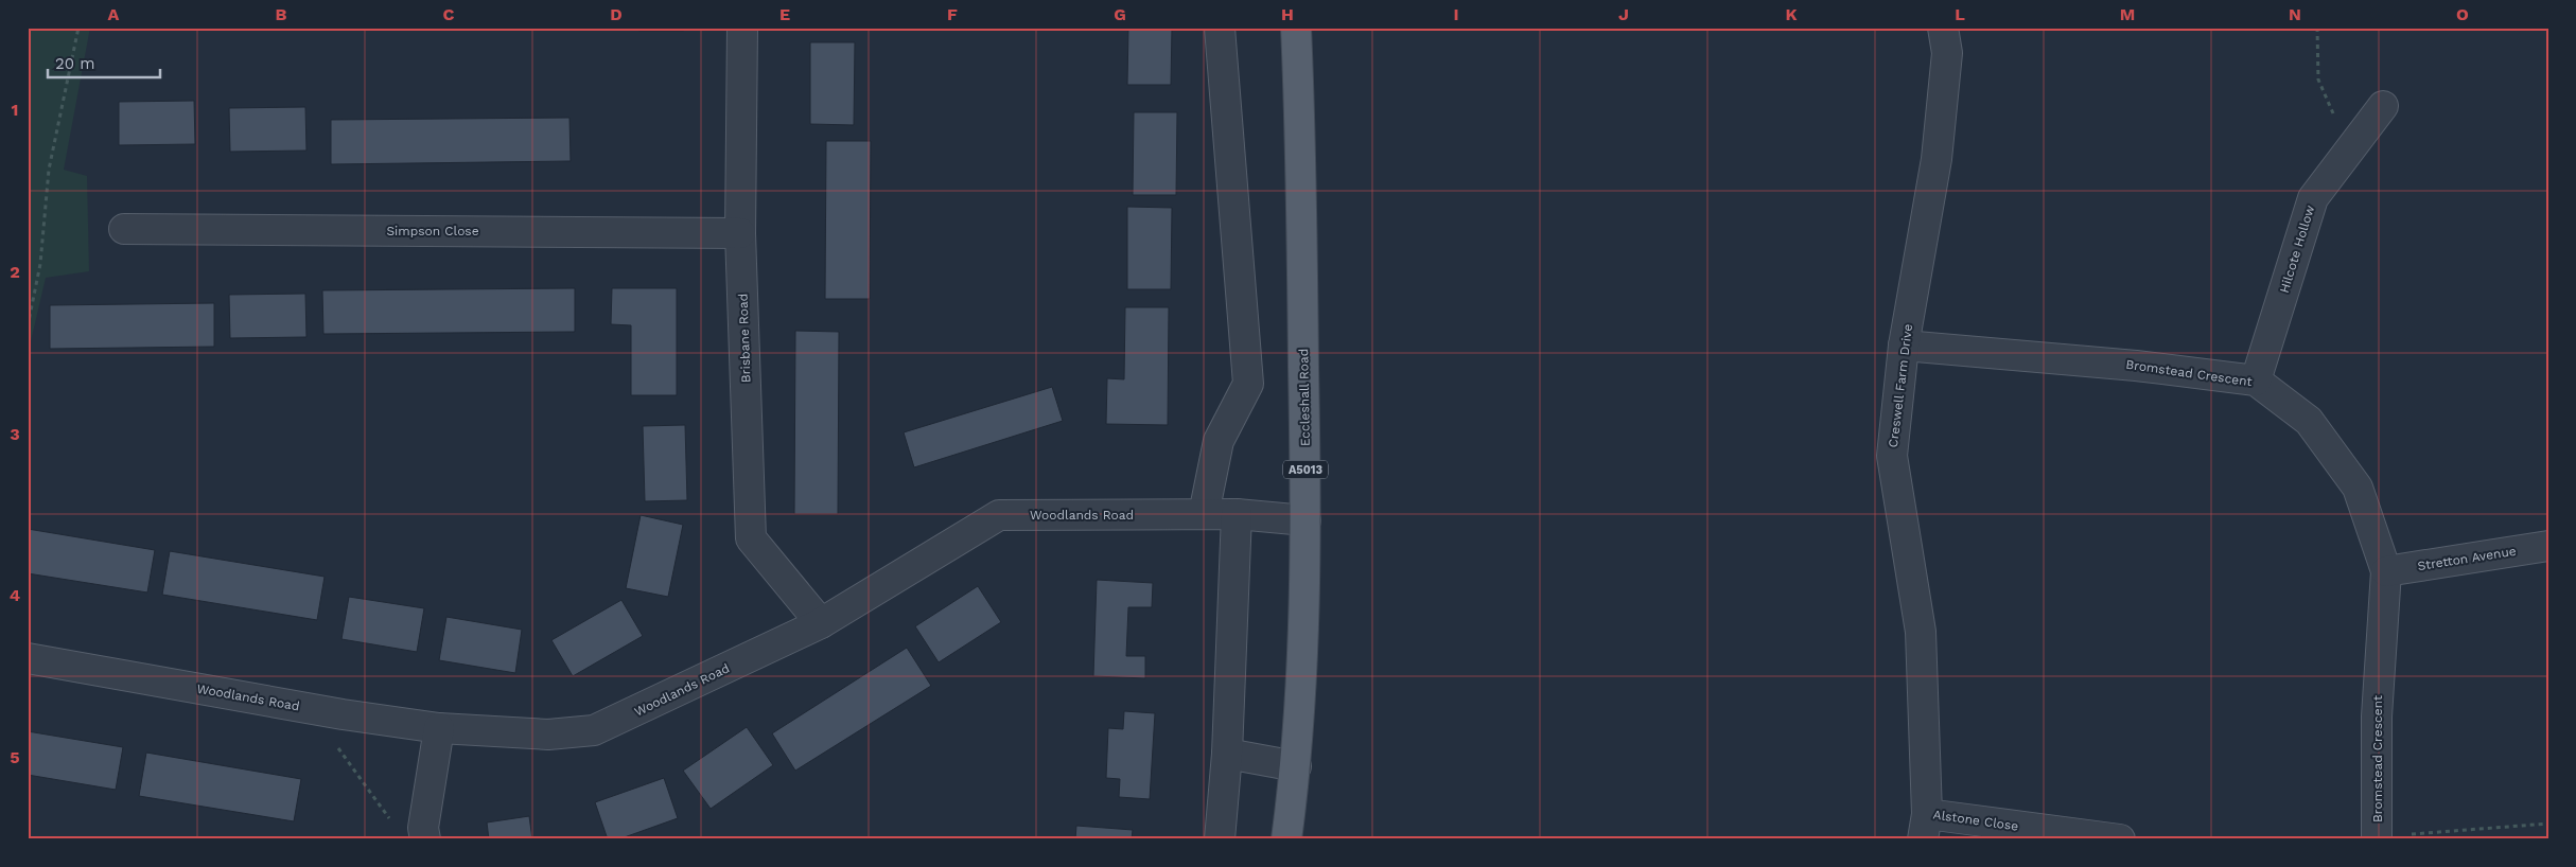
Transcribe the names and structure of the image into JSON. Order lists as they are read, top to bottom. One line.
{"streets":{"main road":["Eccleshall Road","A5013"],"street":["Simpson Close","Hilcote Hollow","Brisbane Road","Bromstead Crescent","Creswell Farm Drive","Woodlands Road","Stretton Avenue","Alstone Close"]},"crossings":[["Simpson Close","Brisbane Road"],["Hilcote Hollow","Bromstead Crescent"],["Brisbane Road","Woodlands Road"],["Bromstead Crescent","Creswell Farm Drive"],["Bromstead Crescent","Stretton Avenue"],["Creswell Farm Drive","Alstone Close"],["Eccleshall Road","Woodlands Road"]],"scale_bar":"20 m","grid":{"columns":["A","B","C","D","E","F","G","H","I","J","K","L","M","N","O"],"rows":["1","2","3","4","5"]}}
